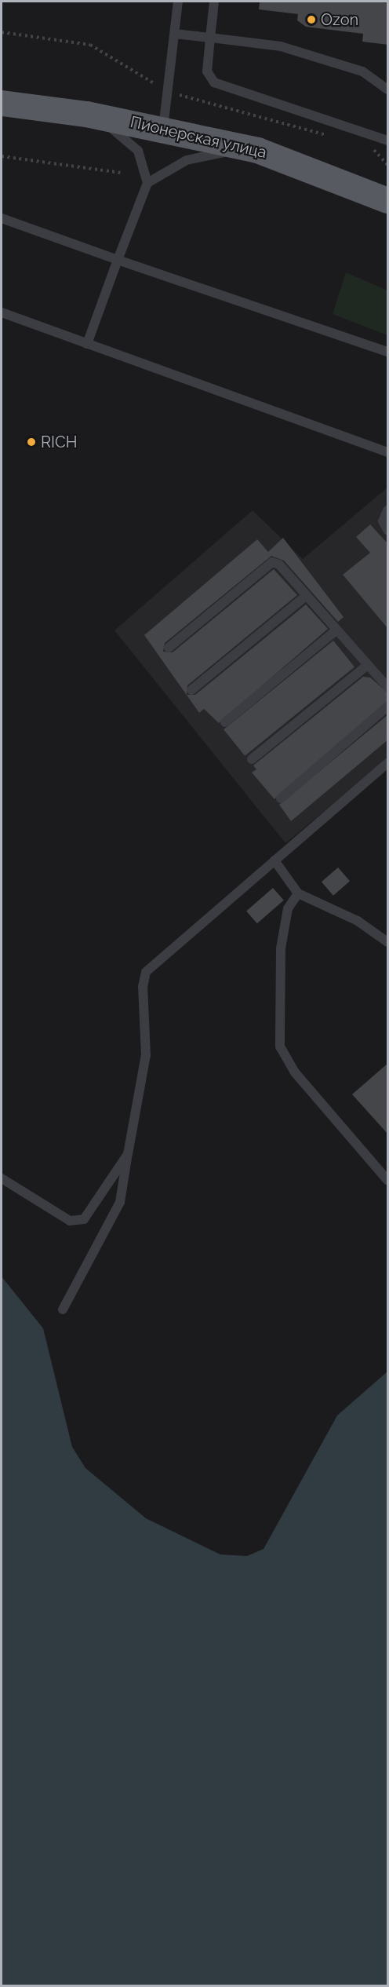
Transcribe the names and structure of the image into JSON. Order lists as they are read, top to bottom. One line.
{"streets":{"main road":["Пионерская улица"]},"places":["Ozon","RICH"]}
